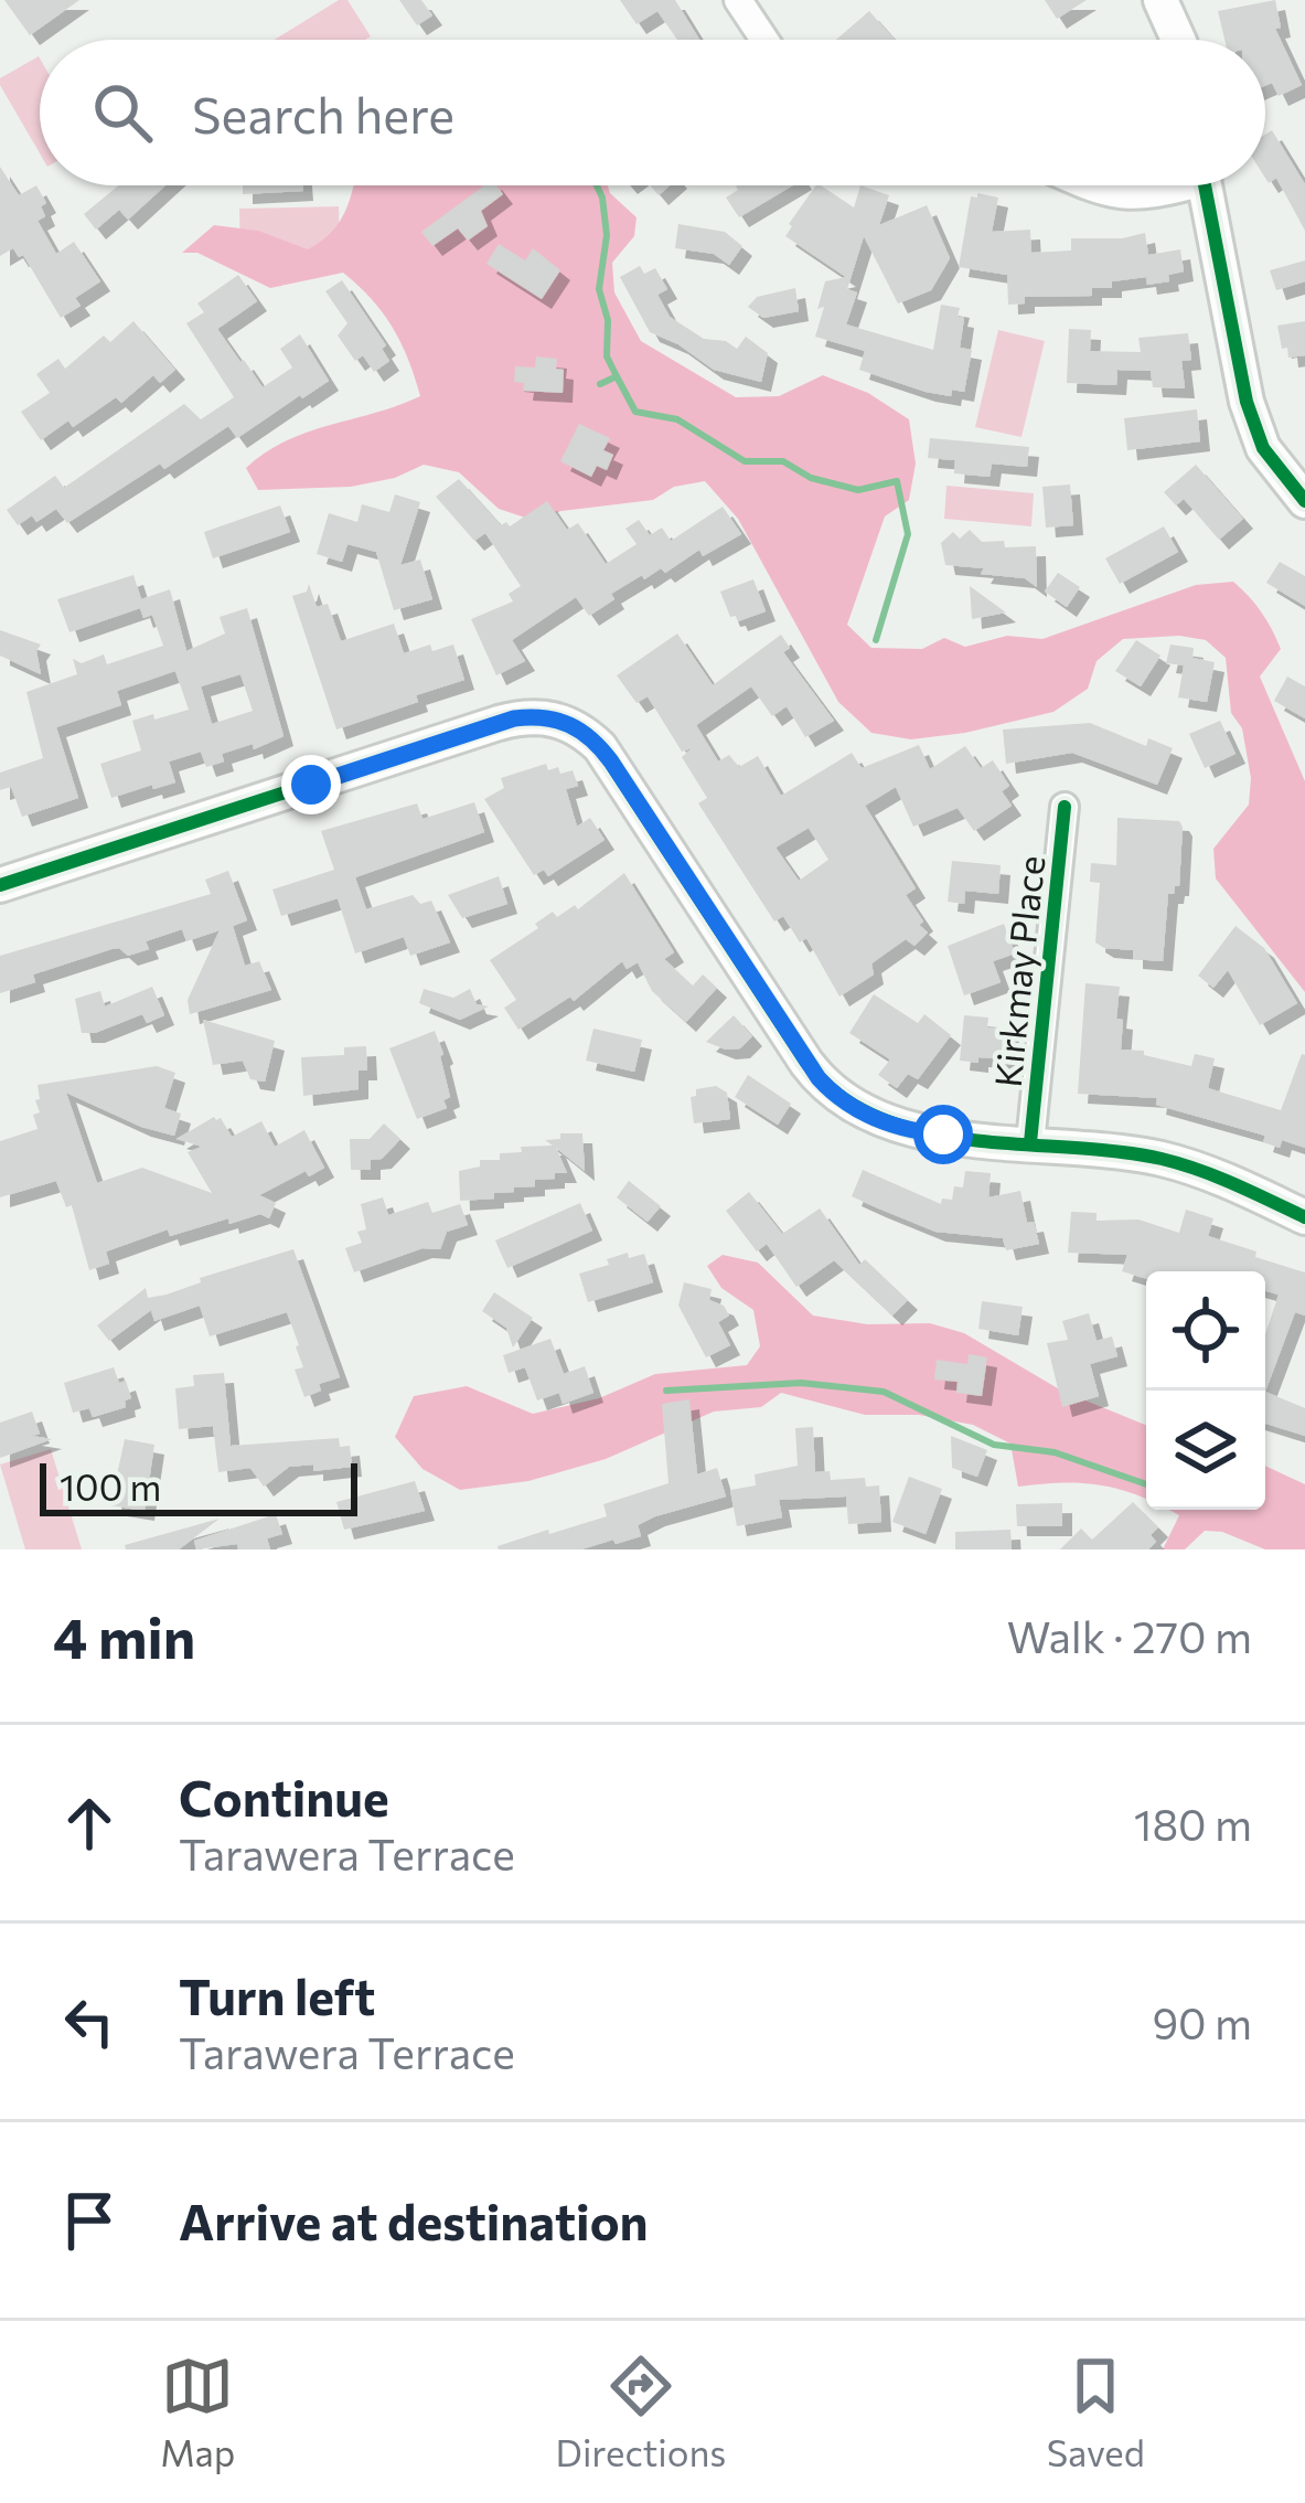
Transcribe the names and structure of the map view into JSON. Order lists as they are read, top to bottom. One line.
{"streets":{"street":["Kirkmay Place"]},"scale_bar":"100 m","page":{"search":"Search here","scale":"100 m","heading":["4 min","Walk · 270 m"],"list":[["Continue","Tarawera Terrace","180 m"],["Turn left","Tarawera Terrace","90 m"],"Arrive at destination"],"nav":["Map","Directions","Saved"]}}
